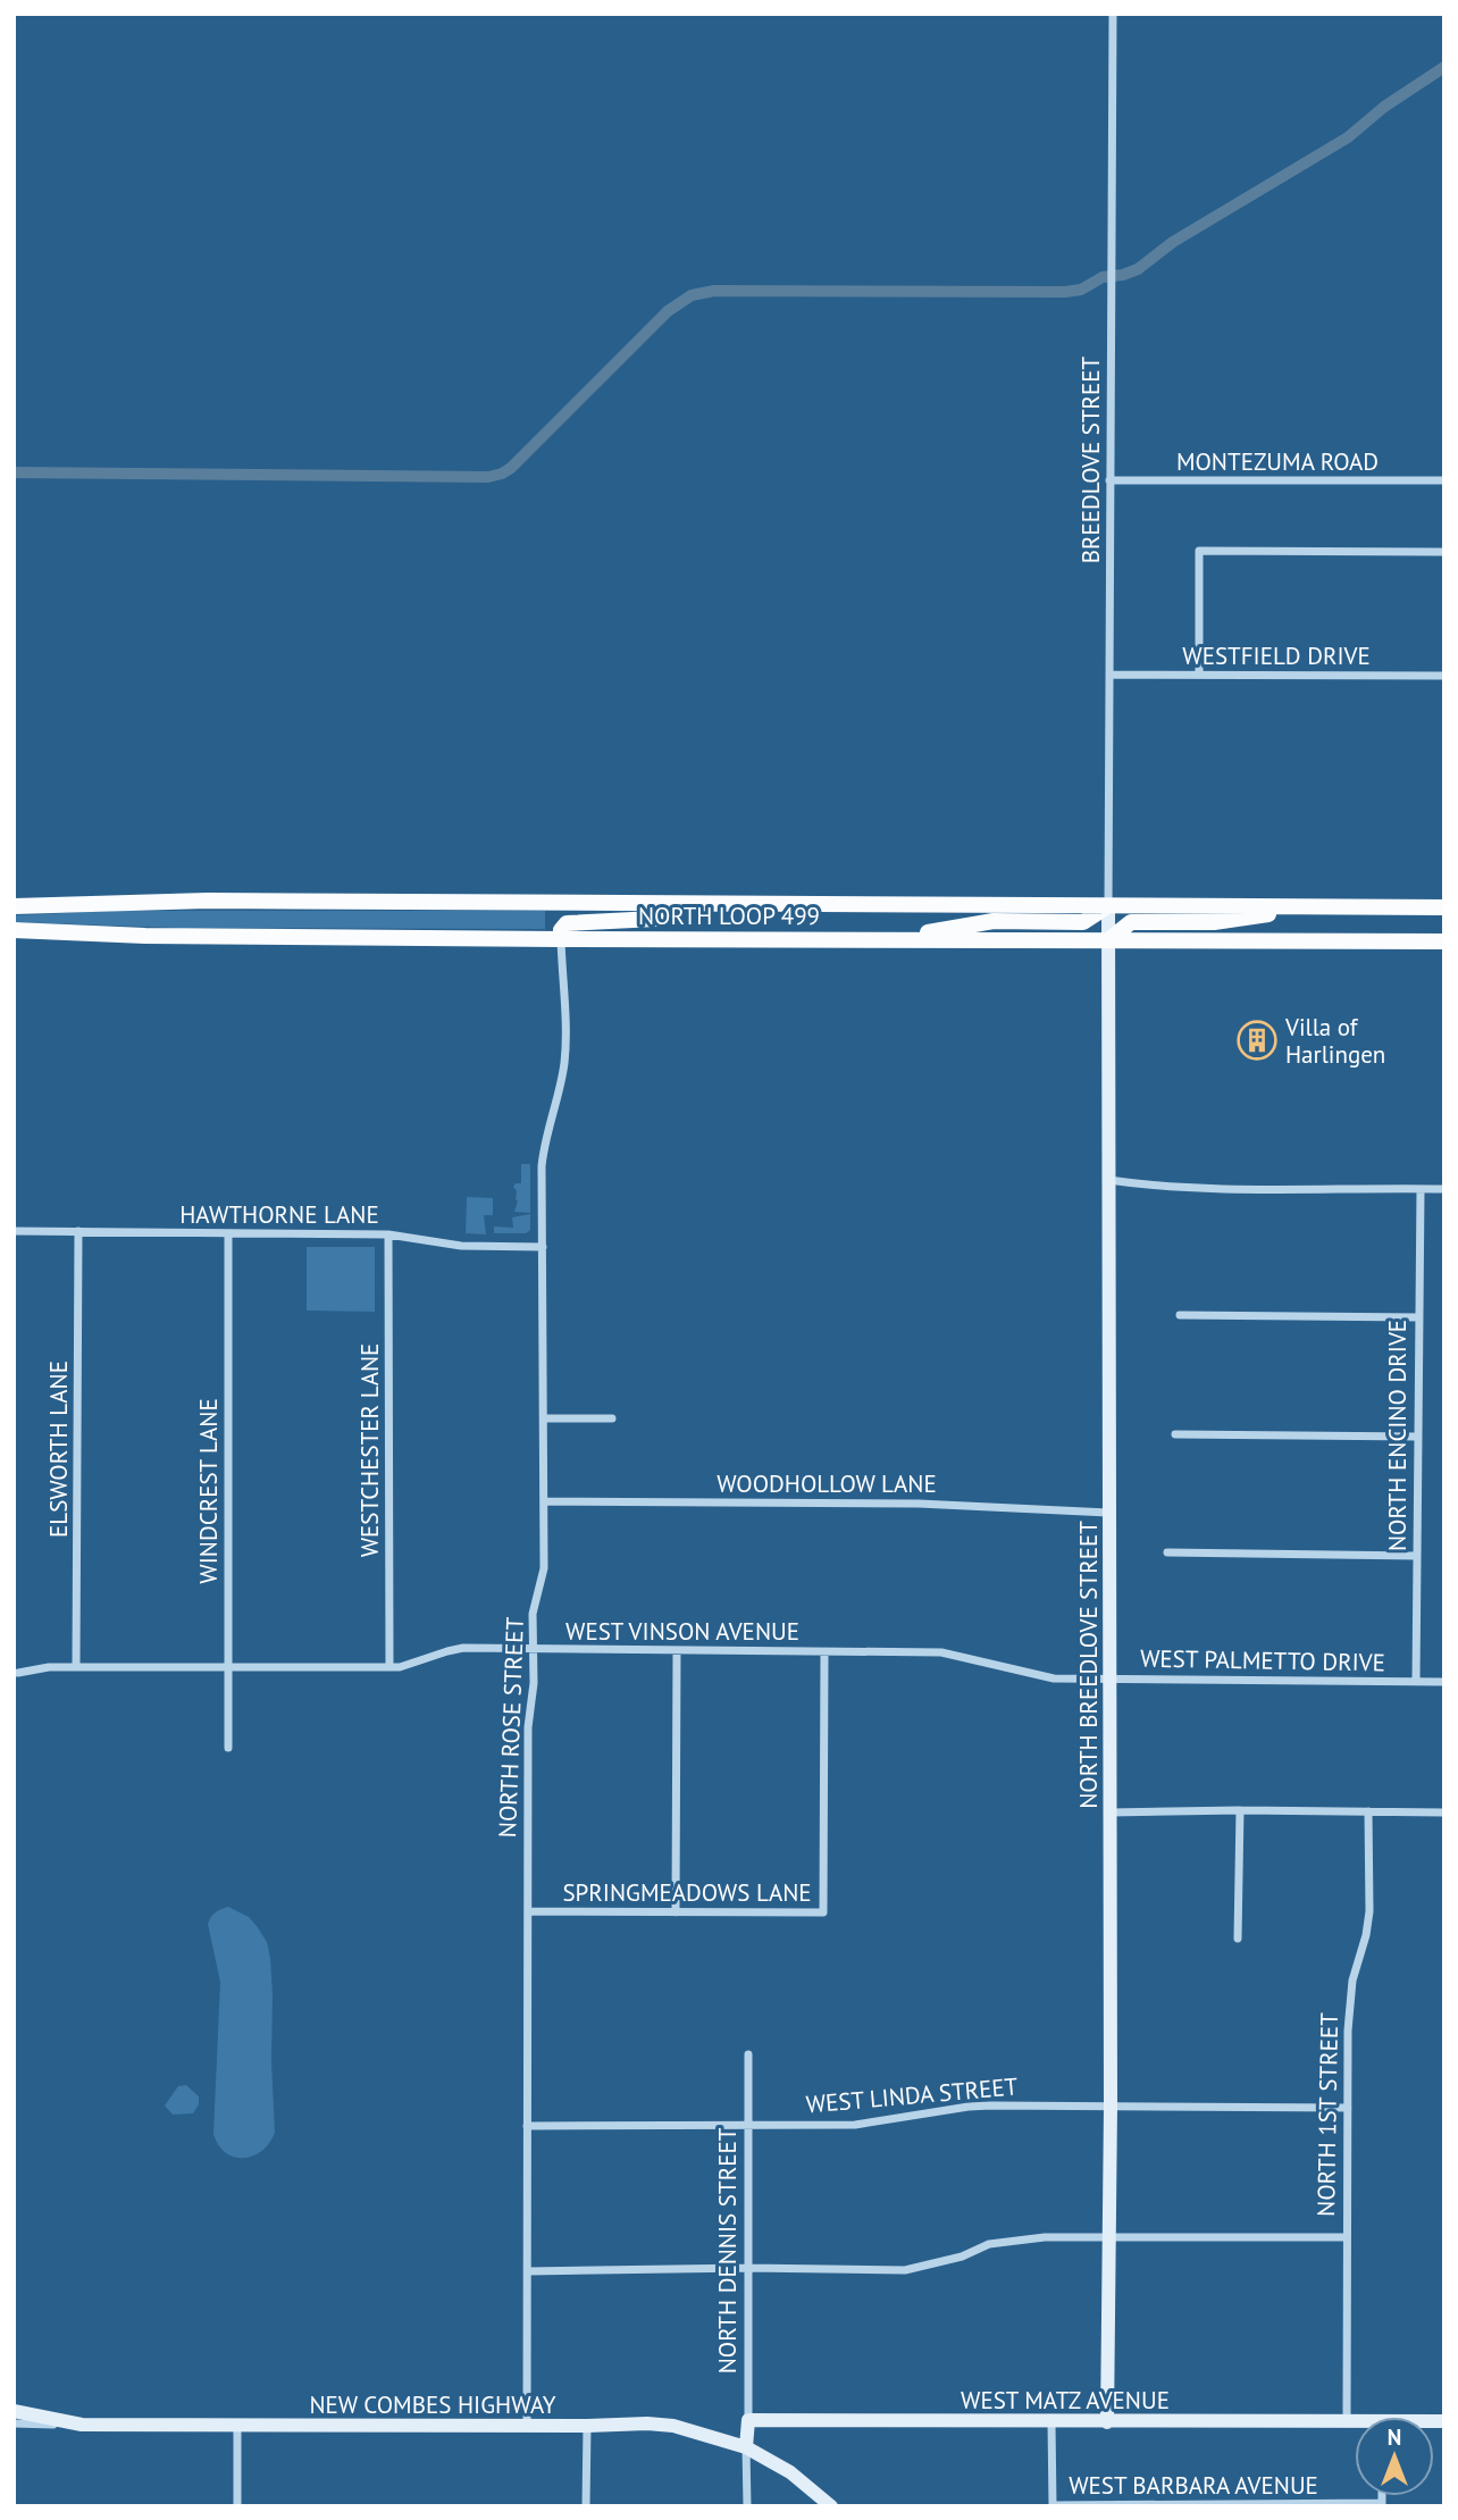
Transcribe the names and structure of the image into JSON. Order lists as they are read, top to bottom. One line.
{"streets":{"main road":["NORTH LOOP 499"],"street":["BREEDLOVE STREET","MONTEZUMA ROAD","WESTFIELD DRIVE","HAWTHORNE LANE","NORTH ENCINO DRIVE","ELSWORTH LANE","WESTCHESTER LANE","WOODHOLLOW LANE","WINDCREST LANE","WEST VINSON AVENUE","WEST PALMETTO DRIVE","NORTH BREEDLOVE STREET","NORTH ROSE STREET","SPRINGMEADOWS LANE","WEST LINDA STREET","NORTH 1ST STREET","NORTH DENNIS STREET","WEST MATZ AVENUE","NEW COMBES HIGHWAY","WEST BARBARA AVENUE"]},"crossings":[["BREEDLOVE STREET","MONTEZUMA ROAD"],["BREEDLOVE STREET","WESTFIELD DRIVE"],["BREEDLOVE STREET","NORTH LOOP 499"],["BREEDLOVE STREET","NORTH BREEDLOVE STREET"],["NORTH LOOP 499","NORTH BREEDLOVE STREET"],["NORTH LOOP 499","NORTH ROSE STREET"],["HAWTHORNE LANE","ELSWORTH LANE"],["HAWTHORNE LANE","WESTCHESTER LANE"],["HAWTHORNE LANE","WINDCREST LANE"],["HAWTHORNE LANE","NORTH ROSE STREET"],["NORTH ENCINO DRIVE","WEST PALMETTO DRIVE"],["ELSWORTH LANE","WEST VINSON AVENUE"],["WESTCHESTER LANE","WEST VINSON AVENUE"],["WOODHOLLOW LANE","NORTH BREEDLOVE STREET"],["WOODHOLLOW LANE","NORTH ROSE STREET"],["WINDCREST LANE","WEST VINSON AVENUE"],["WEST VINSON AVENUE","WEST PALMETTO DRIVE"],["WEST VINSON AVENUE","NORTH BREEDLOVE STREET"],["WEST VINSON AVENUE","NORTH ROSE STREET"],["WEST VINSON AVENUE","SPRINGMEADOWS LANE"],["WEST PALMETTO DRIVE","NORTH BREEDLOVE STREET"],["NORTH BREEDLOVE STREET","WEST LINDA STREET"],["NORTH BREEDLOVE STREET","WEST MATZ AVENUE"],["NORTH ROSE STREET","SPRINGMEADOWS LANE"],["NORTH ROSE STREET","WEST LINDA STREET"],["NORTH ROSE STREET","NEW COMBES HIGHWAY"],["WEST LINDA STREET","NORTH 1ST STREET"],["WEST LINDA STREET","NORTH DENNIS STREET"],["NORTH 1ST STREET","WEST MATZ AVENUE"],["NORTH DENNIS STREET","WEST MATZ AVENUE"],["NORTH DENNIS STREET","NEW COMBES HIGHWAY"]],"places":{"building":["Villa of Harlingen"]},"north":"top"}
